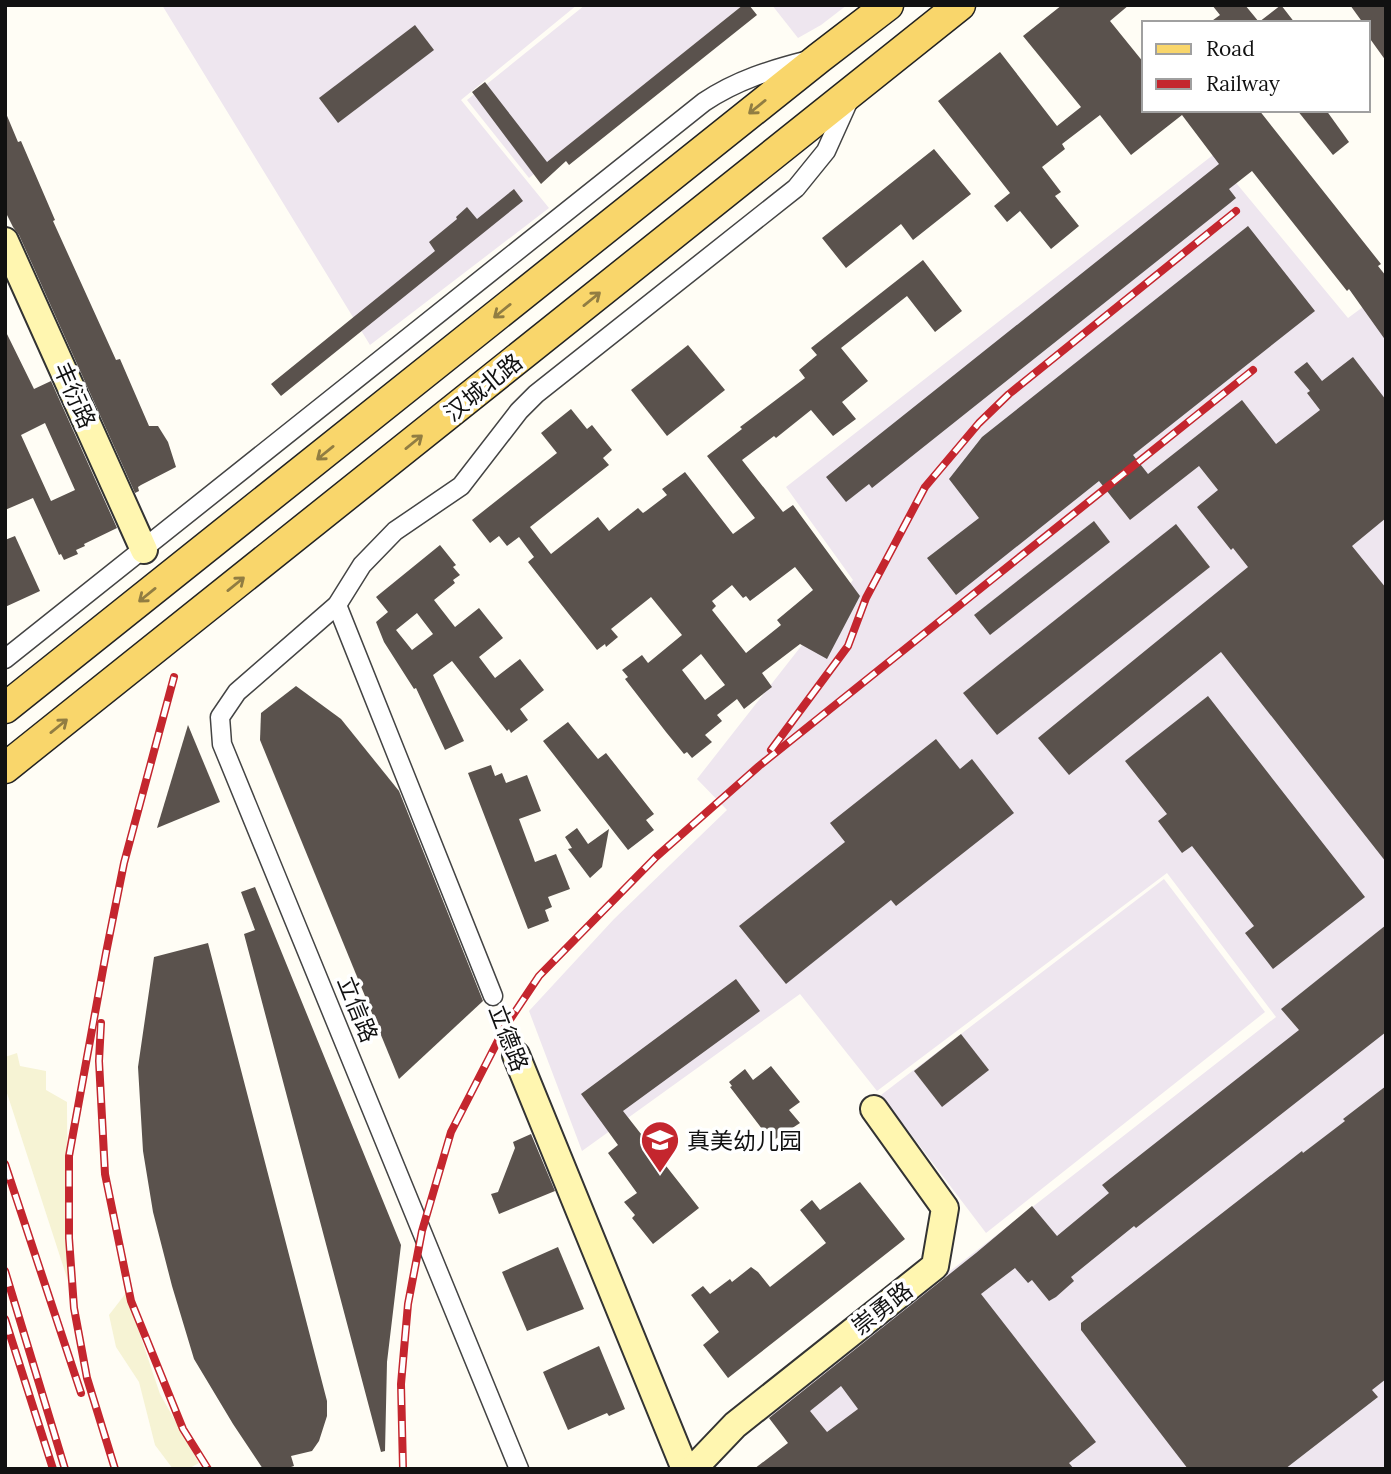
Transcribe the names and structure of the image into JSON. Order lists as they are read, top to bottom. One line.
{"streets":{"main road":["汉城北路"],"street":["丰衍路","立信路","立德路","崇勇路"]},"crossings":[["汉城北路","立信路"],["立信路","立德路"]],"places":{"school or university":["真美幼儿园"]},"legend":["Road","Railway"]}
